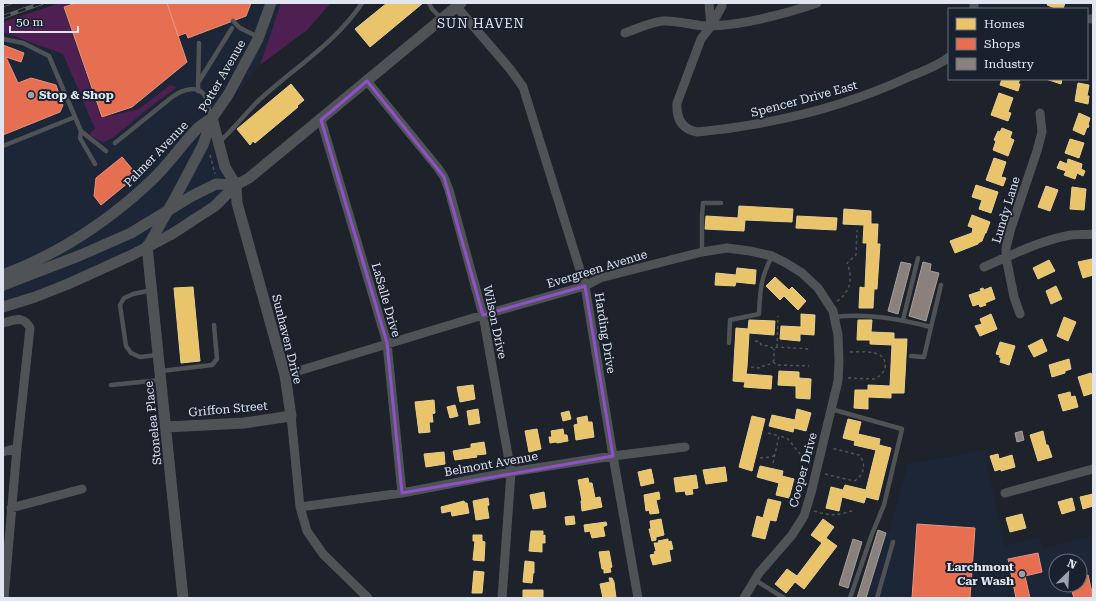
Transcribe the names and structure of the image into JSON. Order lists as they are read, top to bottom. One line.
{"streets":{"street":["Potter Avenue","Spencer Drive East","Palmer Avenue","Lundy Lane","Evergreen Avenue","LaSalle Drive","Wilson Drive","Harding Drive","Sunhaven Drive","Griffon Street","Stonelea Place","Belmont Avenue","Cooper Drive"]},"crossings":[["Potter Avenue","Palmer Avenue"],["Potter Avenue","Sunhaven Drive"],["Potter Avenue","Stonelea Place"],["Palmer Avenue","Sunhaven Drive"],["Evergreen Avenue","LaSalle Drive"],["Evergreen Avenue","Wilson Drive"],["Evergreen Avenue","Harding Drive"],["Evergreen Avenue","Sunhaven Drive"],["Evergreen Avenue","Cooper Drive"],["LaSalle Drive","Belmont Avenue"],["Wilson Drive","Belmont Avenue"],["Harding Drive","Belmont Avenue"],["Sunhaven Drive","Griffon Street"],["Sunhaven Drive","Belmont Avenue"],["Griffon Street","Stonelea Place"]],"districts":["SUN HAVEN"],"places":["Stop & Shop","Larchmont Car Wash"],"legend":["Homes","Shops","Industry"],"scale_bar":"50 m","north":"top right"}
